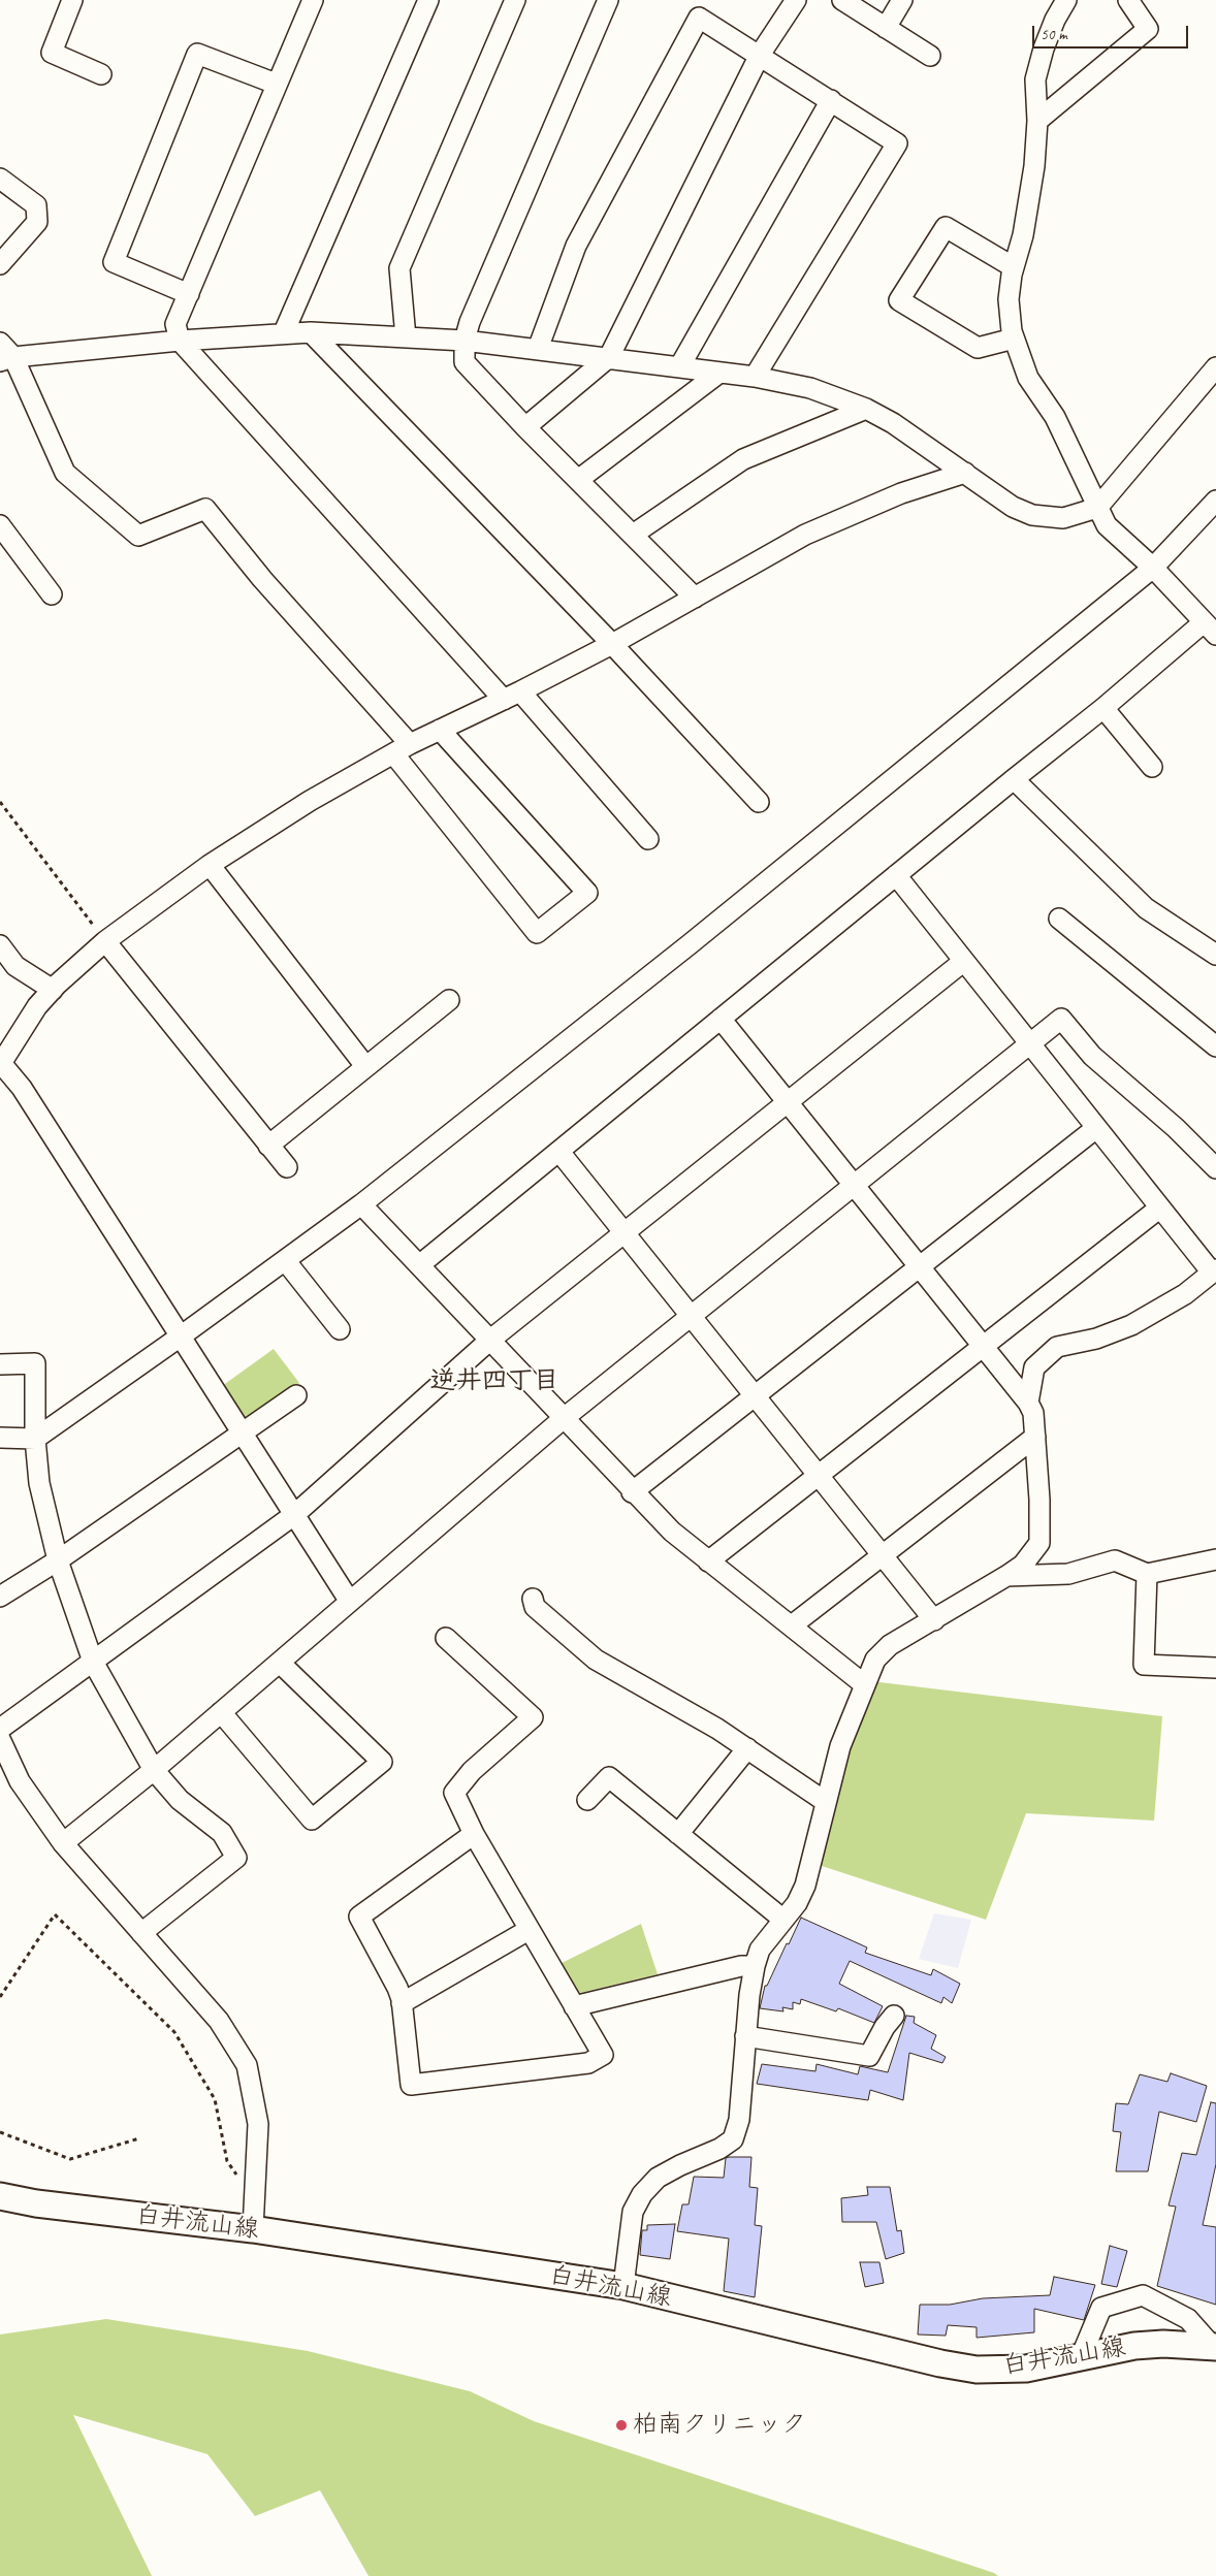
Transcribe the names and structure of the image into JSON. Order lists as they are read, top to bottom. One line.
{"streets":{"main road":["白井流山線"]},"districts":["逆井四丁目"],"places":["柏南クリニック"],"scale_bar":"50 m"}
